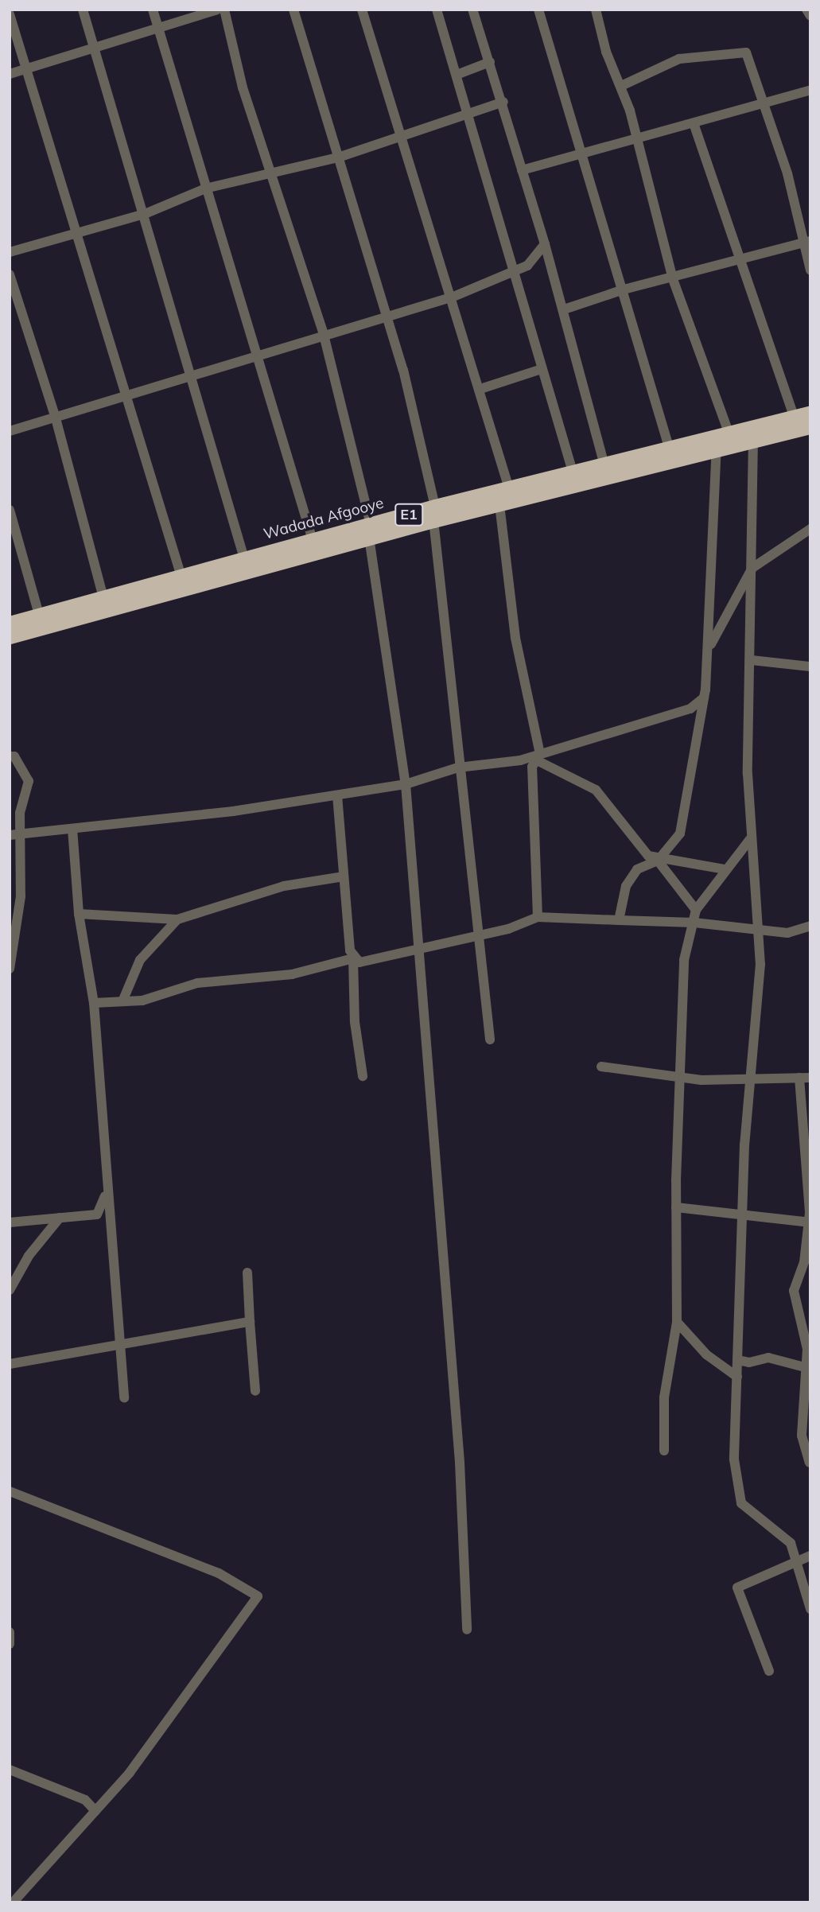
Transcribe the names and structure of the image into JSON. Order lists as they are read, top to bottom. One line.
{"streets":{"highway":["E1","Wadada Afgooye"]}}
